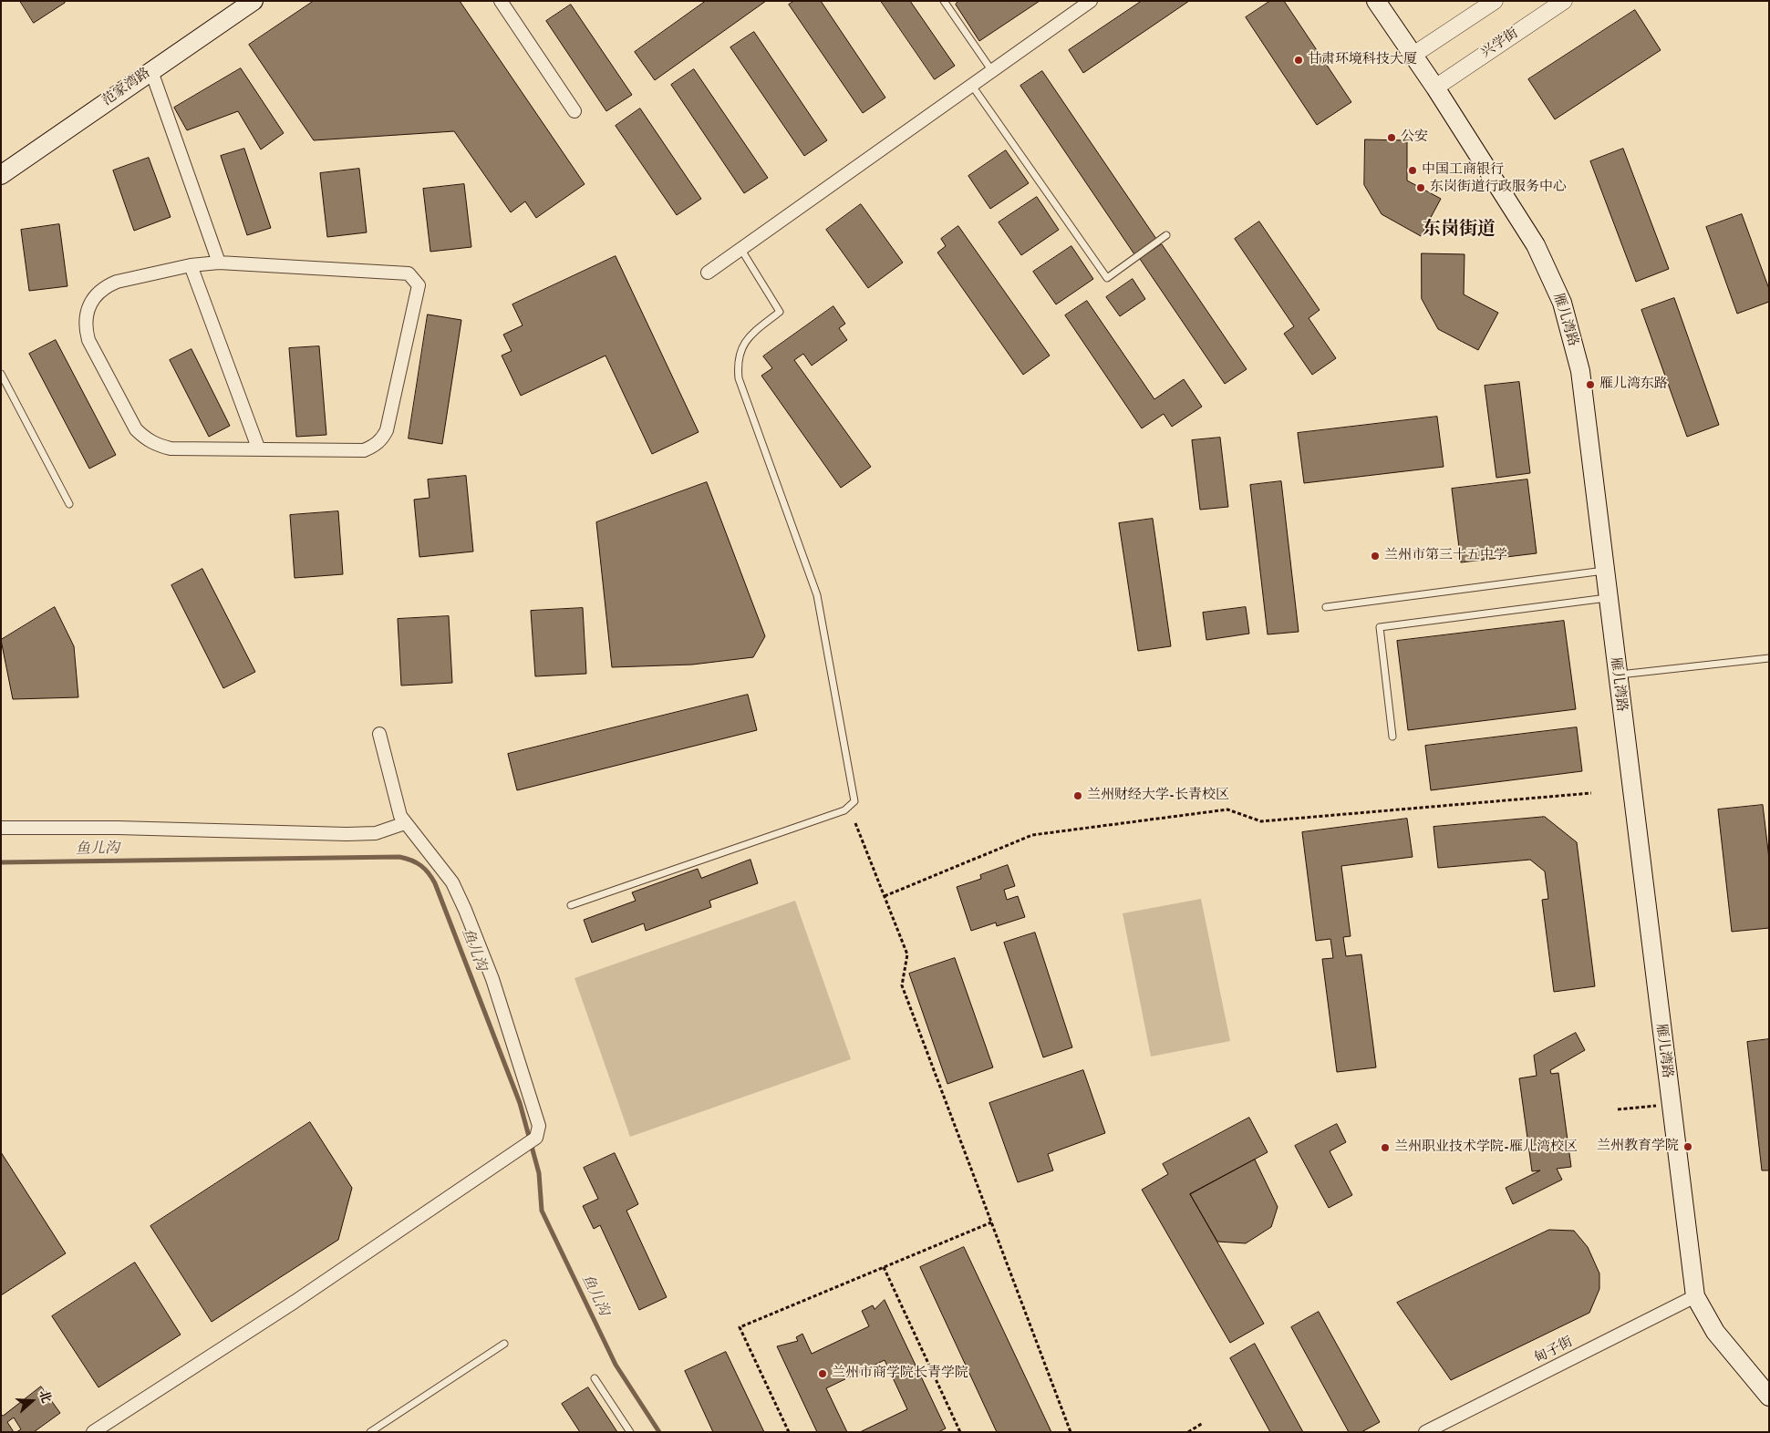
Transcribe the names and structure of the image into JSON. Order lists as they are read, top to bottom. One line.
{"streets":{"main road":["范家湾路","雁儿湾路"],"street":["兴学街","甸子街"]},"crossings":[["兴学街","雁儿湾路"],["雁儿湾路","甸子街"]],"districts":["东岗街道"],"water":["鱼儿沟"],"places":["甘肃环境科技大厦","公安","中国工商银行","东岗街道行政服务中心","雁儿湾东路","兰州市第三十五中学","兰州财经大学-长青校区","兰州教育学院","兰州职业技术学院-雁儿湾校区","兰州市商学院长青学院"],"north":"right"}
